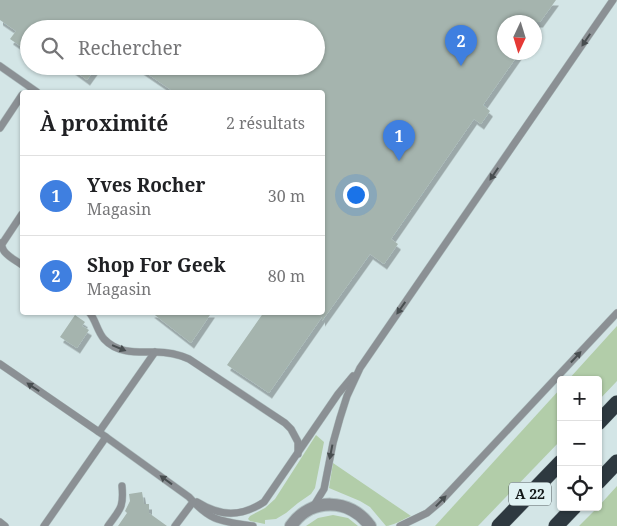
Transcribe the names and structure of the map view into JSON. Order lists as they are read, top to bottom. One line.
{"streets":{"highway":["A 22"]},"north":"bottom","page":{"search":"Rechercher","pins":["2","1"],"heading":["À proximité","2 résultats"],"list":[{"mark":"1","name":"Yves Rocher","note":"Magasin","value":"30 m"},{"mark":"2","name":"Shop For Geek","note":"Magasin","value":"80 m"}],"map_buttons":["+","−"]}}
